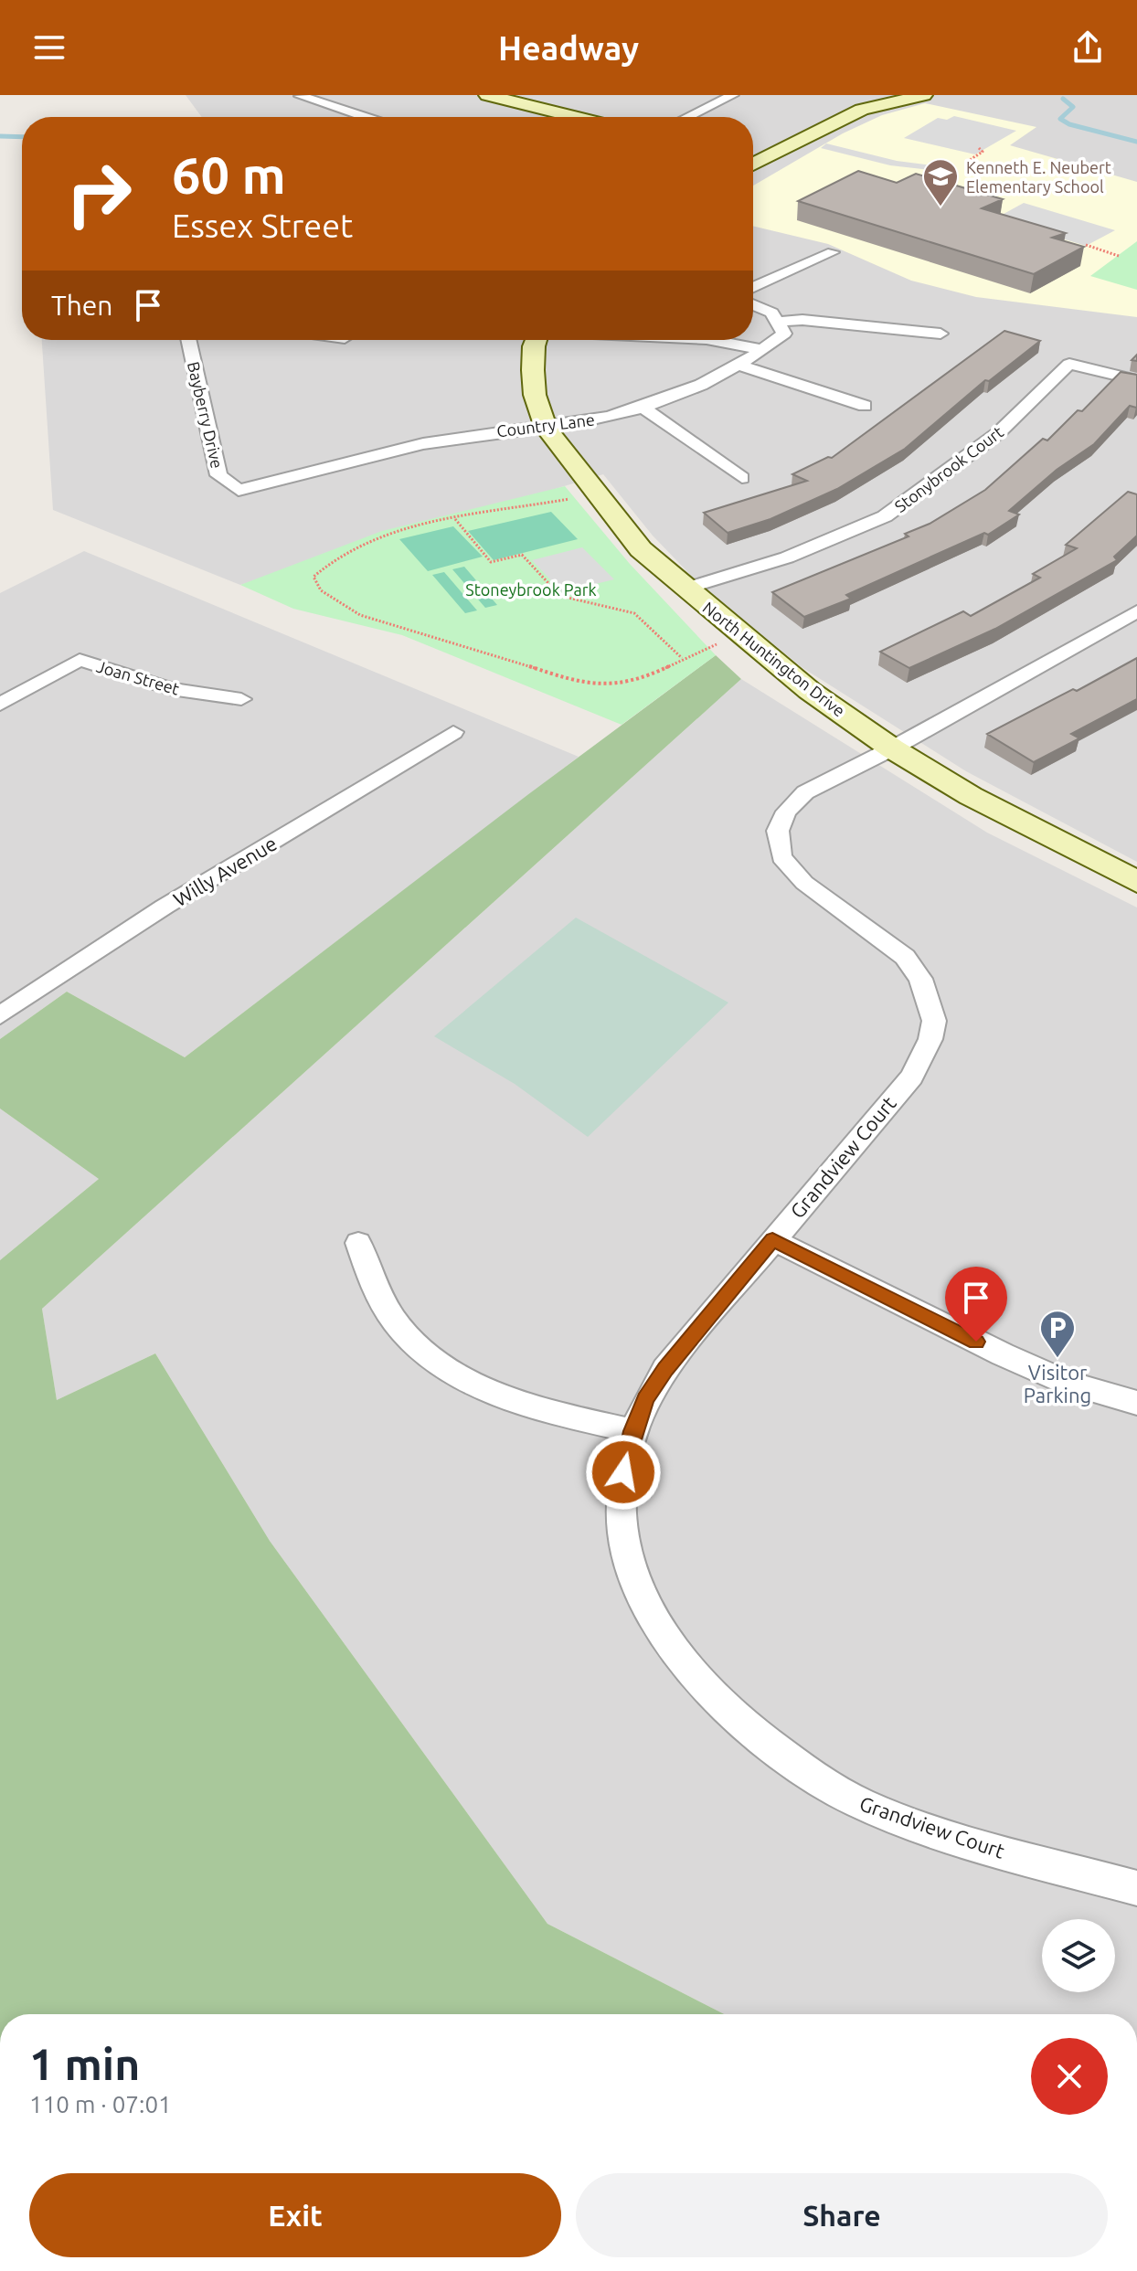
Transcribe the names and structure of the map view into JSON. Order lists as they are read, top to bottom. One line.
{"streets":{"street":["Bayberry Drive","Country Lane","Stonybrook Court","North Huntington Drive","Joan Street","Willy Avenue","Grandview Court"]},"crossings":[["Bayberry Drive","Country Lane"],["Country Lane","North Huntington Drive"],["Stonybrook Court","North Huntington Drive"],["North Huntington Drive","Grandview Court"]],"parks":["Stoneybrook Park"],"places":{"school or university":["Kenneth E. Neubert Elementary School"],"parking":["Visitor Parking"]},"page":{"header":"Headway","turn":["60 m","Essex Street"],"then":"Then","heading":["1 min","110 m · 07:01"],"buttons":["Exit","Share"]}}
